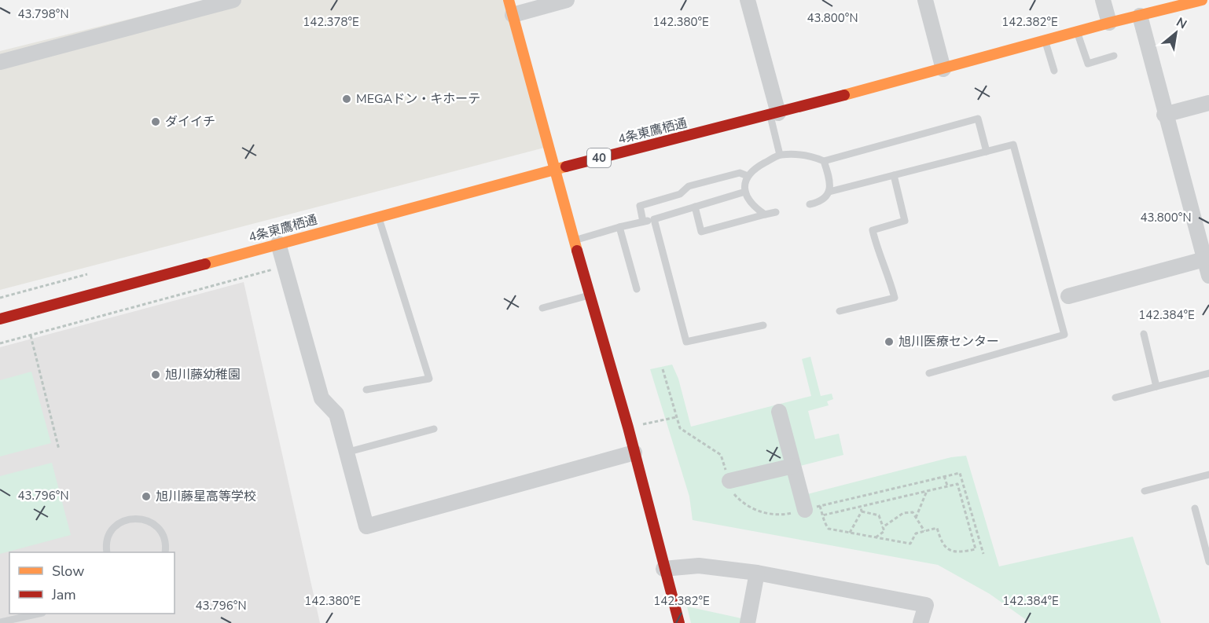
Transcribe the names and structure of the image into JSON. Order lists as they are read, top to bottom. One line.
{"streets":{"main road":["4条東鷹栖通","40"]},"places":["MEGAドン・キホーテ","ダイイチ","旭川医療センター","旭川藤幼稚園","旭川藤星高等学校"],"legend":["Slow","Jam"],"north":"top right","coordinates":["43.798°N","43.800°N","142.378°E","142.380°E","142.382°E","142.384°E","43.796°N"]}
